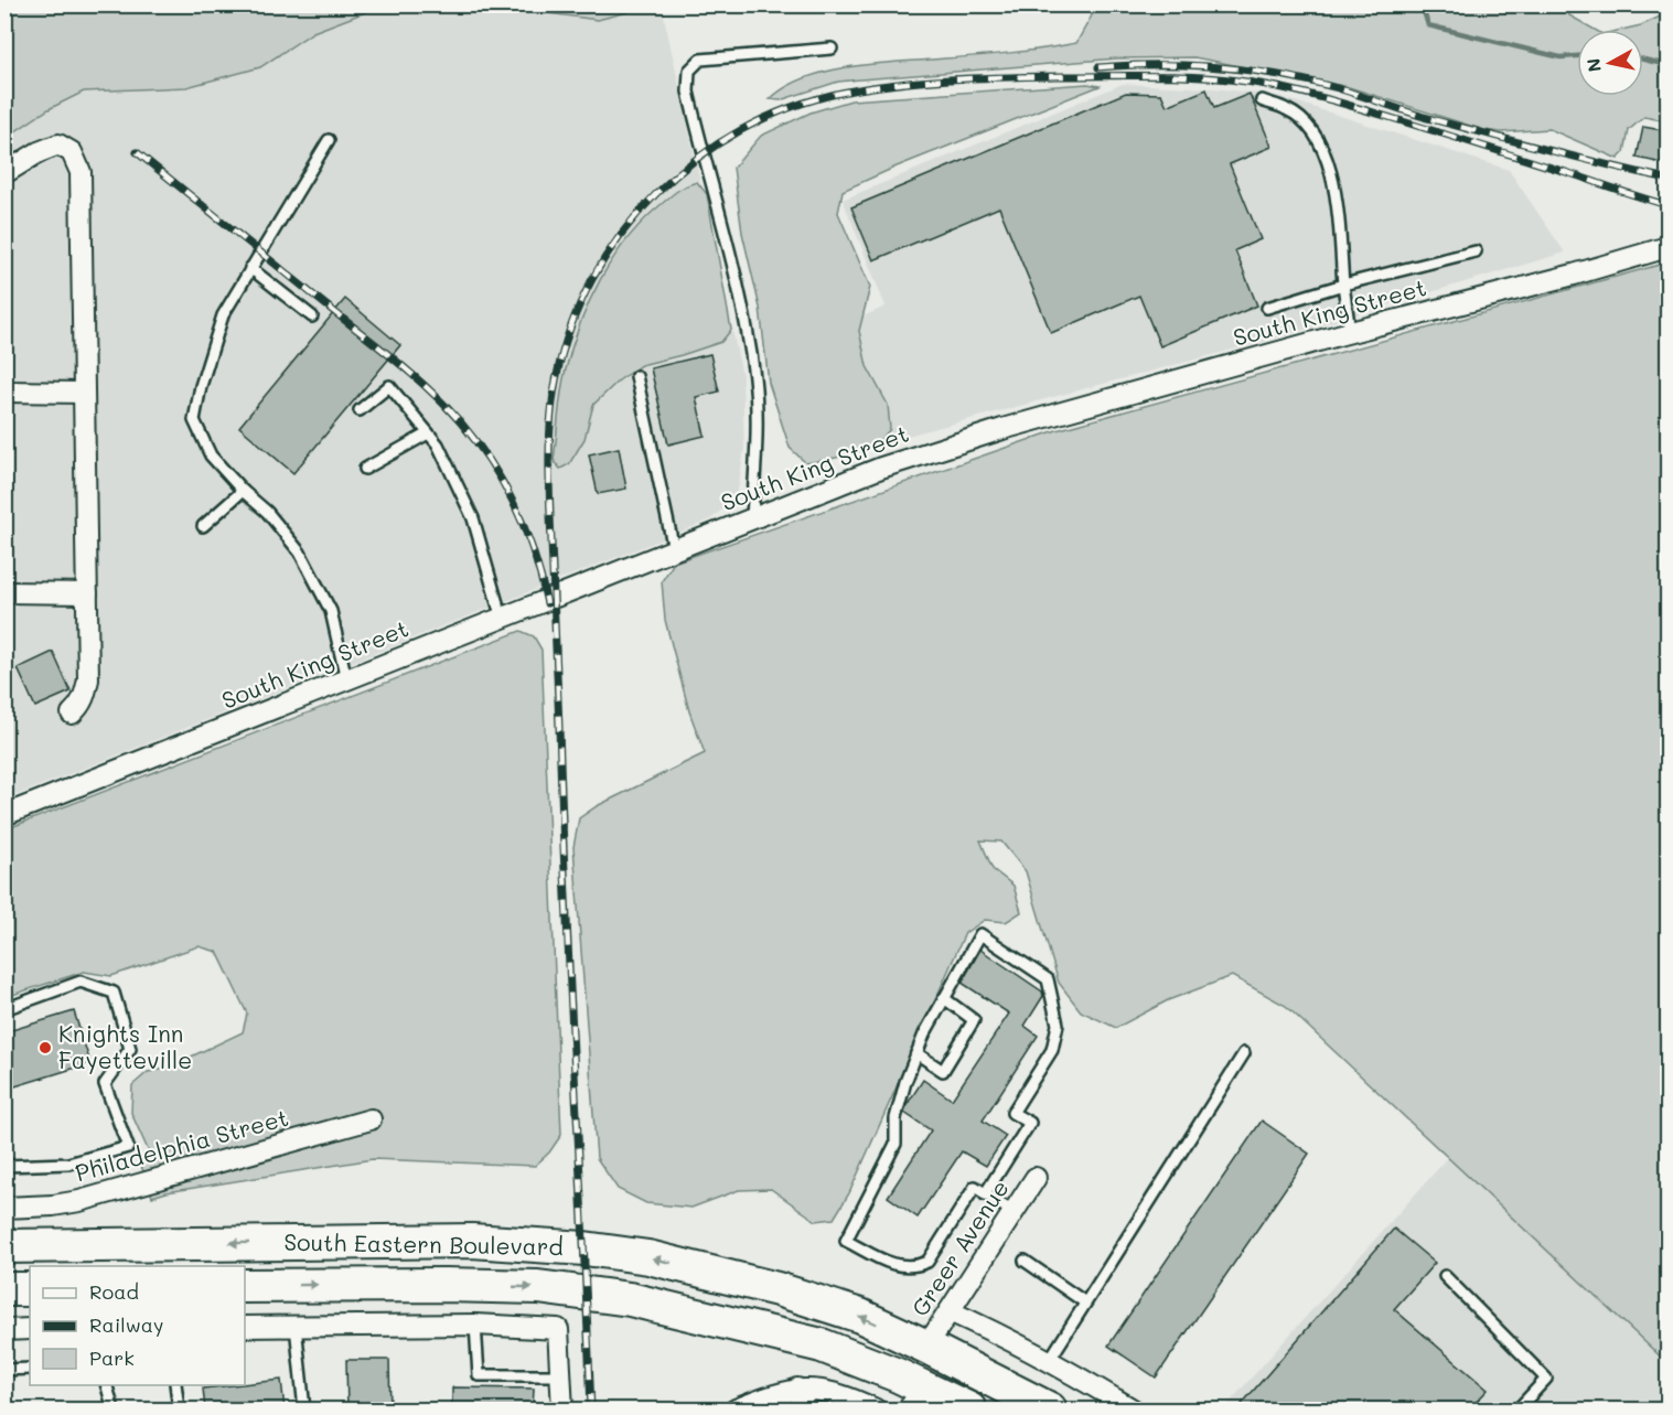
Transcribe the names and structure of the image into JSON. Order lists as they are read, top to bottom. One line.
{"streets":{"highway":["South Eastern Boulevard"],"street":["South King Street","Philadelphia Street","Greer Avenue"]},"crossings":[["South Eastern Boulevard","Greer Avenue"]],"places":["Knights Inn Fayetteville"],"legend":["Road","Railway","Park"],"north":"left"}
